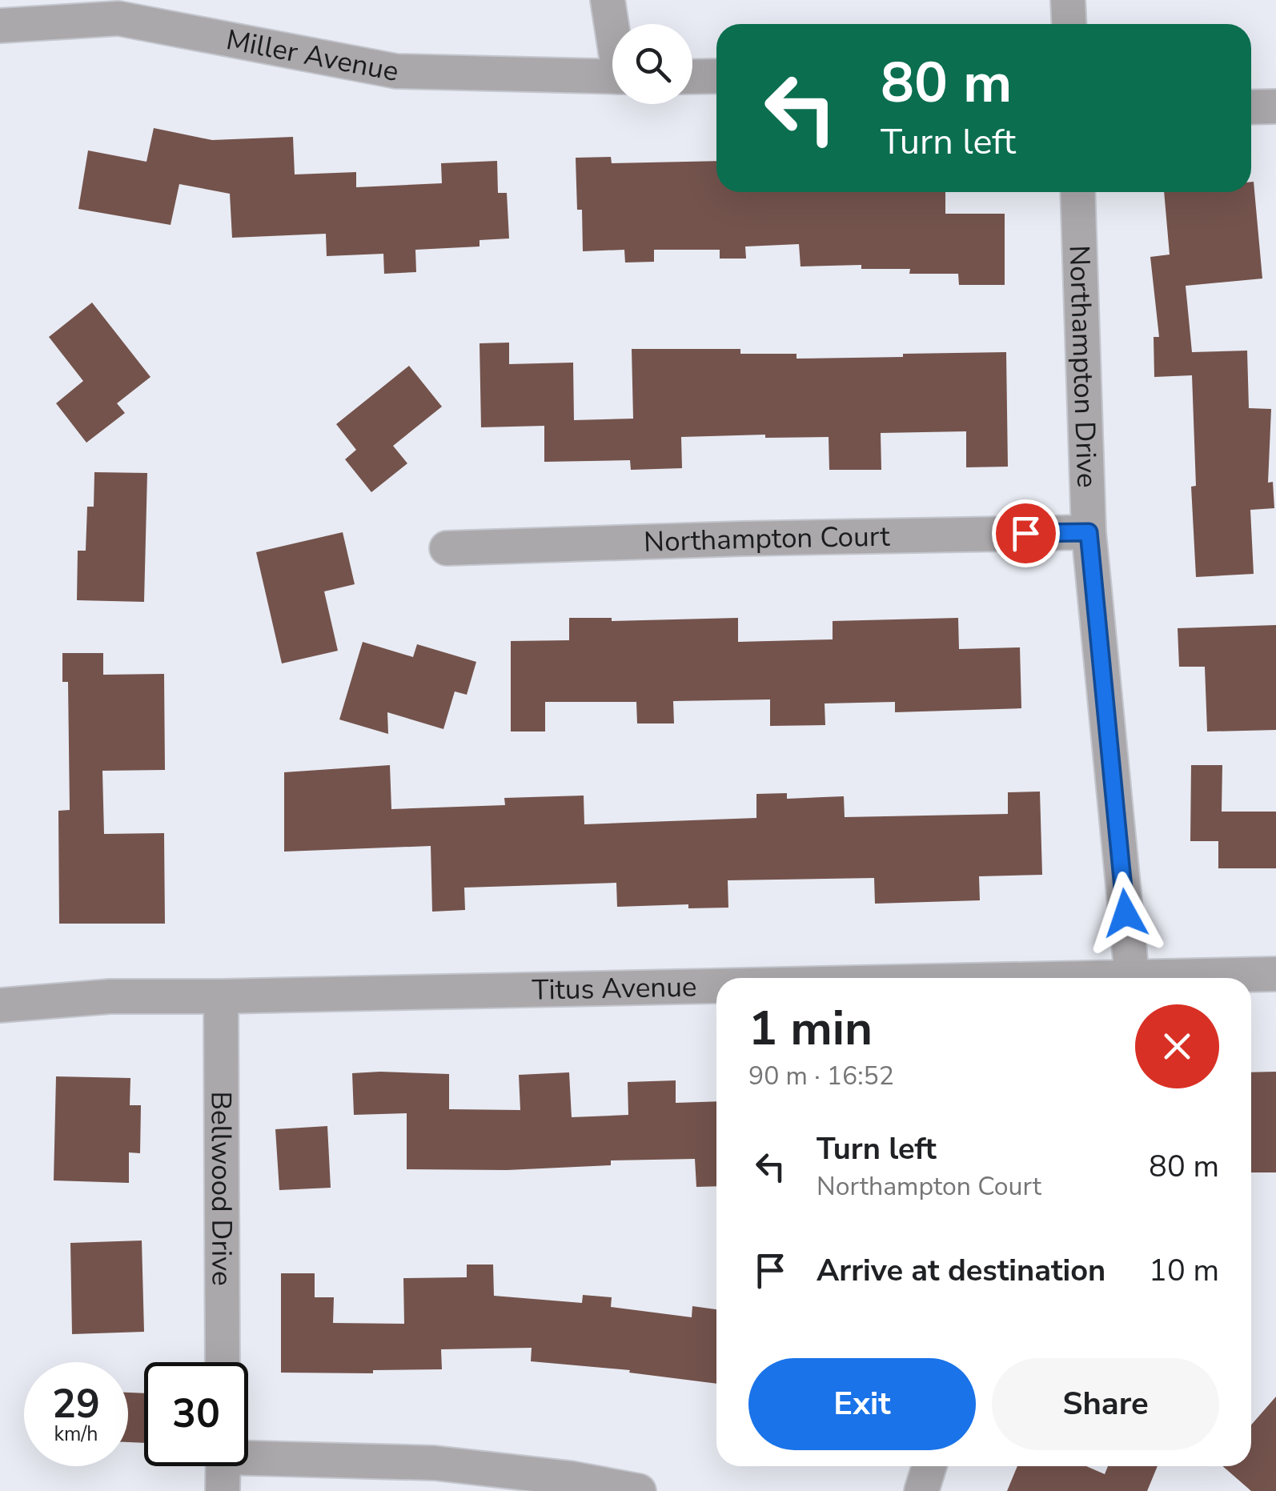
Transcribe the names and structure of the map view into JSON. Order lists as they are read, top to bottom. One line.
{"streets":{"street":["Miller Avenue","Northampton Drive","Northampton Court","Titus Avenue","Bellwood Drive"]},"crossings":[["Northampton Drive","Northampton Court"],["Northampton Drive","Titus Avenue"],["Titus Avenue","Bellwood Drive"]],"page":{"turn":["80 m","Turn left"],"heading":["1 min","90 m · 16:52"],"list":[{"name":"Turn left","note":"Northampton Court","value":"80 m"},{"name":"Arrive at destination","value":"10 m"}],"buttons":["Exit","Share"],"speed":"29 km/h","limit":"30"}}
